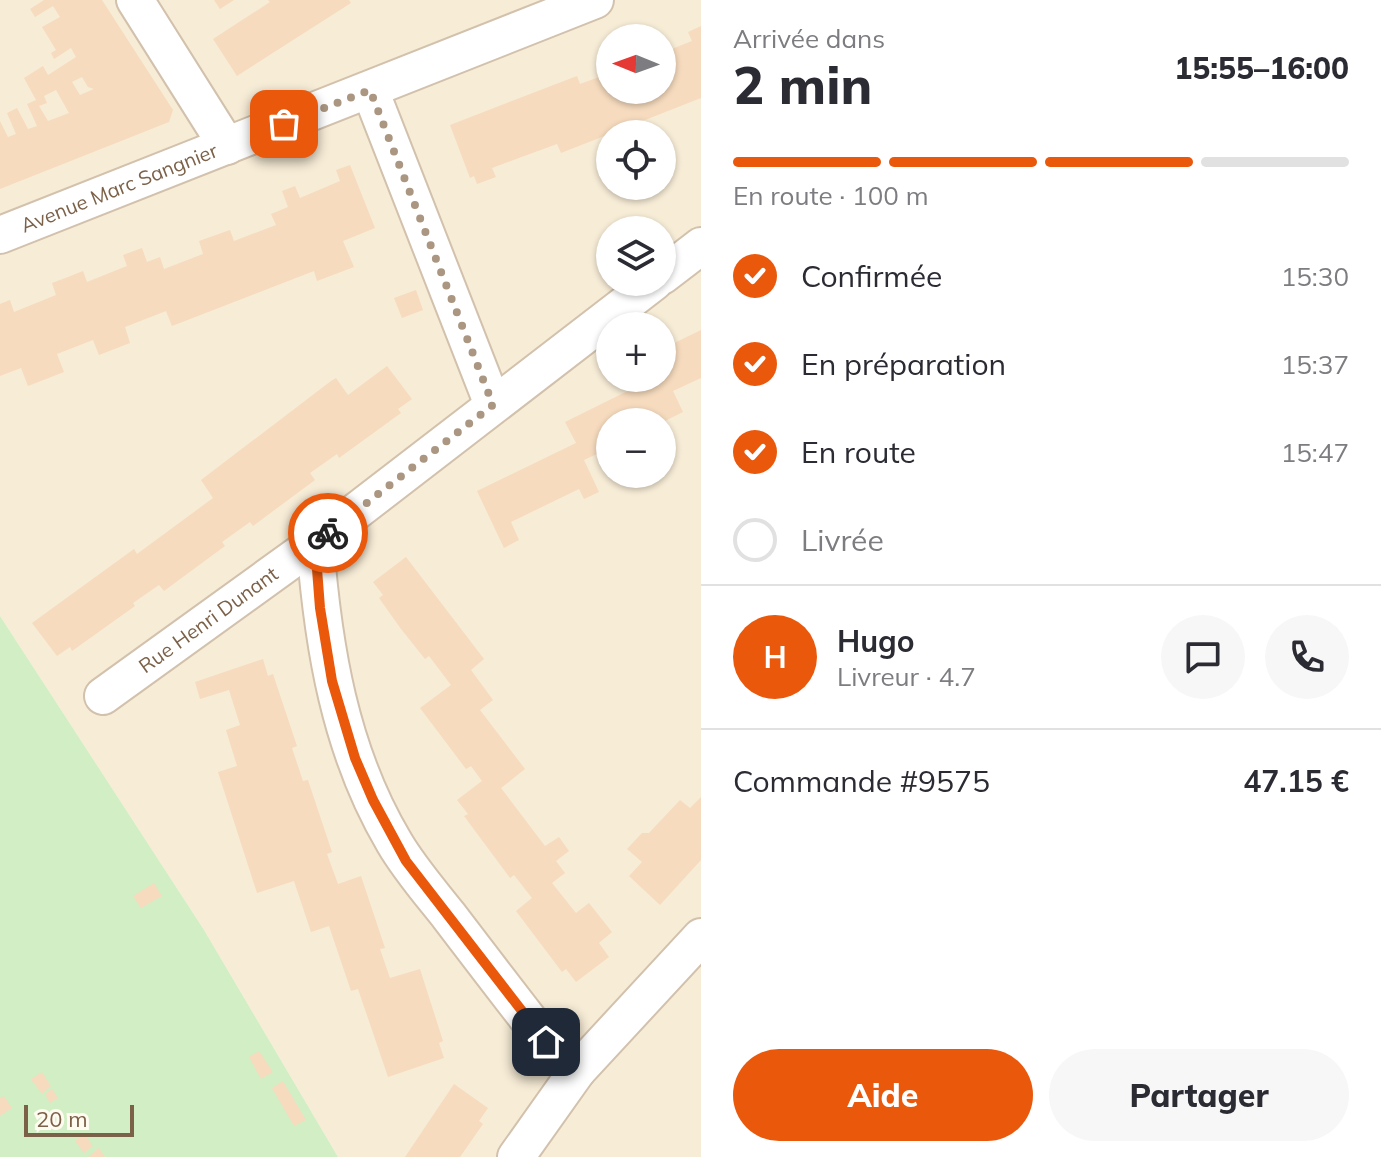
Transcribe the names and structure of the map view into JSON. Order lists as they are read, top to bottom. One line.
{"streets":{"street":["Avenue Marc Sangnier","Rue Henri Dunant"]},"scale_bar":"20 m","north":"left","page":{"heading":["2 min","Arrivée dans","15:55–16:00"],"panel":["Hugo","Livreur · 4.7","Commande #9575","47.15 €"],"map_buttons":["+","−"],"bar":"En route · 100 m","list":[["Confirmée","15:30"],["En préparation","15:37"],["En route","15:47"],"Livrée"],"round":"H","buttons":["Aide","Partager"],"scale":"20 m"}}
